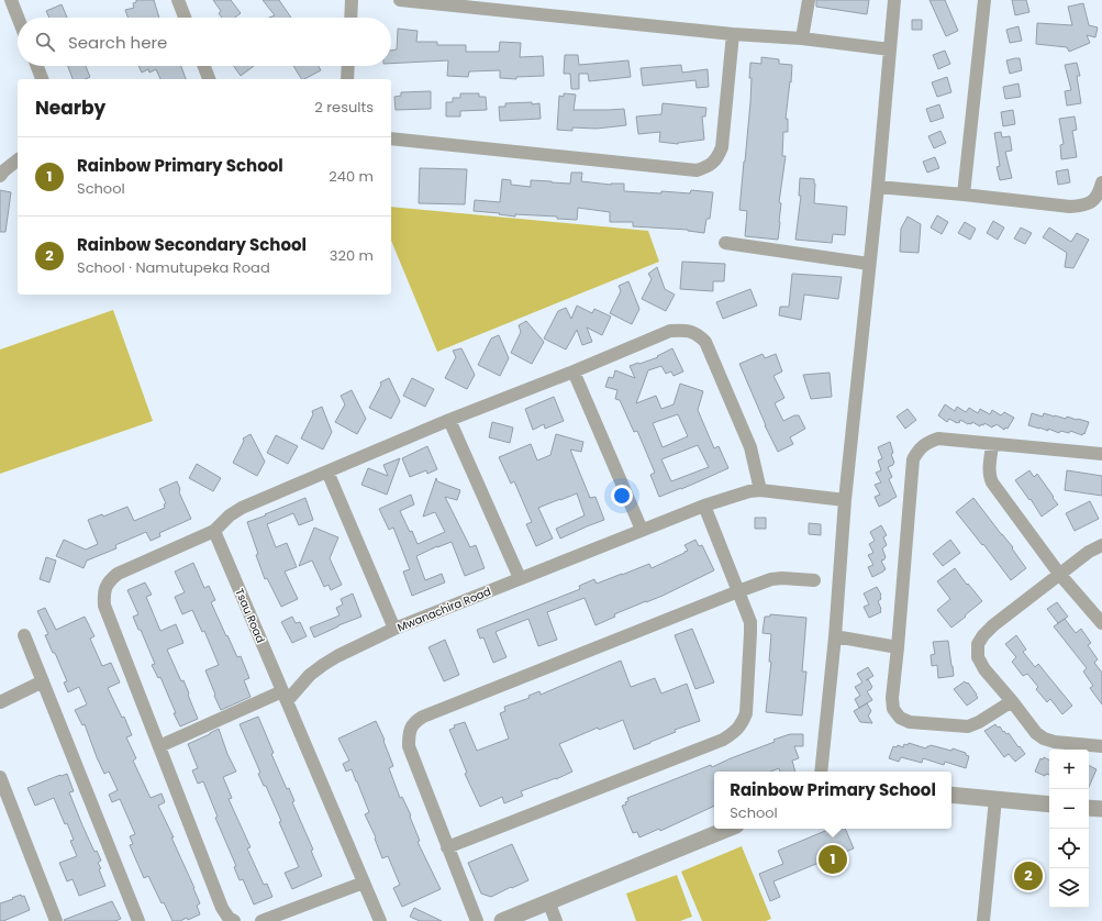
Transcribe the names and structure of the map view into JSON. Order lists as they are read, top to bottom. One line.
{"streets":{"street":["Mwanachira Road","Tsau Road"]},"crossings":[["Mwanachira Road","Tsau Road"]],"page":{"search":"Search here","heading":["Nearby","2 results"],"list":[{"mark":"1","name":"Rainbow Primary School","note":"School","value":"240 m"},{"mark":"2","name":"Rainbow Secondary School","note":"School · Namutupeka Road","value":"320 m"}],"map_buttons":["+","−"],"popup":["Rainbow Primary School","School"],"pins":["1","2"]}}
